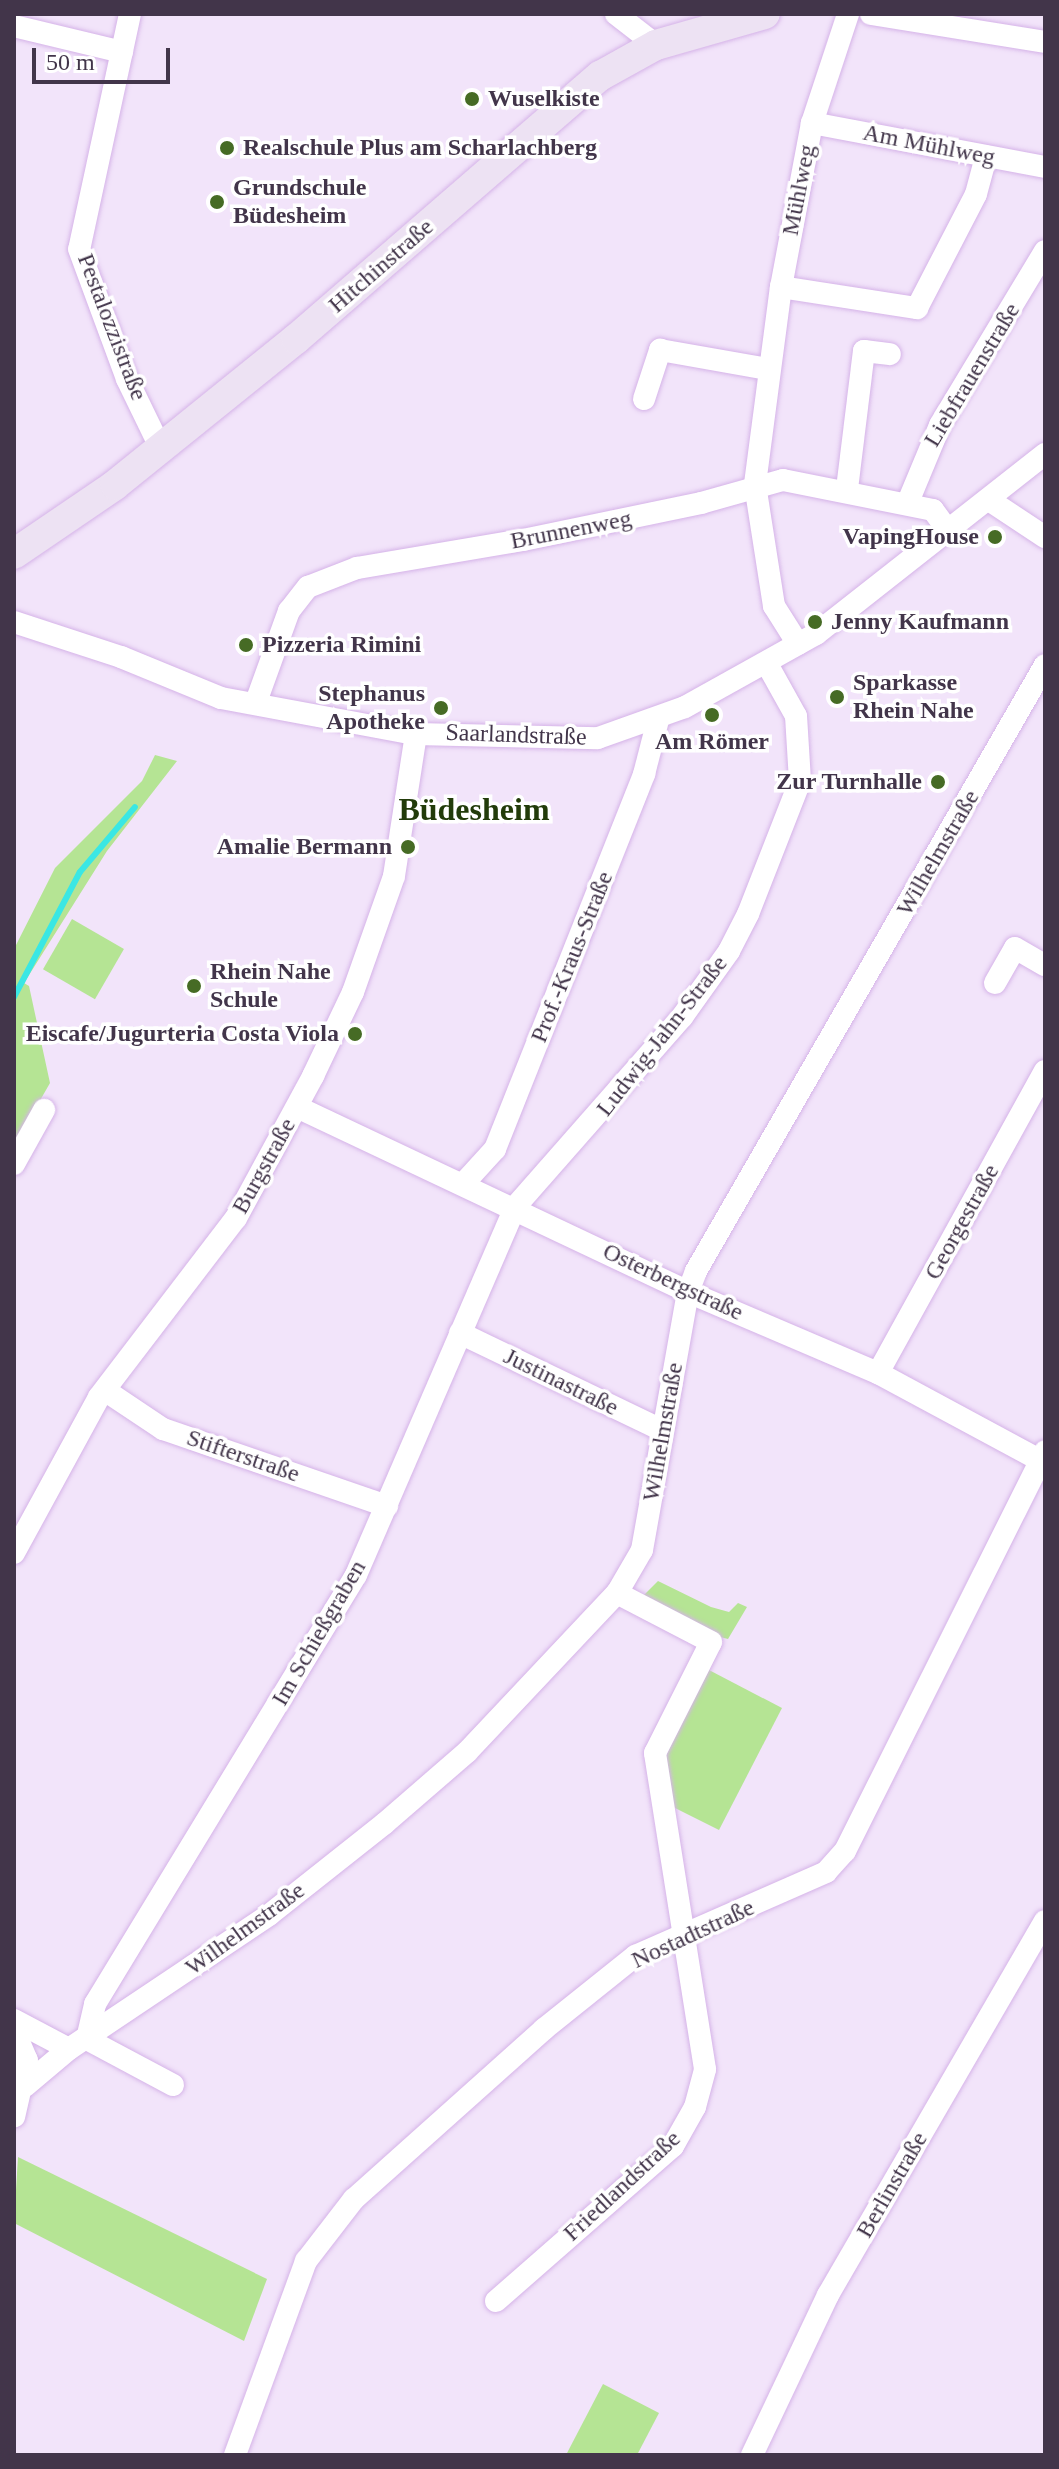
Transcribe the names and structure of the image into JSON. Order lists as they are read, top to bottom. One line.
{"streets":{"main road":["Hitchinstraße"],"street":["Am Mühlweg","Mühlweg","Pestalozzistraße","Liebfrauenstraße","Brunnenweg","Saarlandstraße","Wilhelmstraße","Prof.-Kraus-Straße","Ludwig-Jahn-Straße","Burgstraße","Georgestraße","Osterbergstraße","Justinastraße","Stifterstraße","Im Schießgraben","Nostadtstraße","Berlinstraße","Friedlandstraße"]},"crossings":[["Am Mühlweg","Mühlweg"],["Mühlweg","Brunnenweg"],["Mühlweg","Saarlandstraße"],["Hitchinstraße","Pestalozzistraße"],["Liebfrauenstraße","Brunnenweg"],["Brunnenweg","Saarlandstraße"],["Saarlandstraße","Prof.-Kraus-Straße"],["Saarlandstraße","Ludwig-Jahn-Straße"],["Saarlandstraße","Burgstraße"],["Wilhelmstraße","Osterbergstraße"],["Wilhelmstraße","Justinastraße"],["Wilhelmstraße","Im Schießgraben"],["Wilhelmstraße","Friedlandstraße"],["Prof.-Kraus-Straße","Osterbergstraße"],["Ludwig-Jahn-Straße","Osterbergstraße"],["Ludwig-Jahn-Straße","Im Schießgraben"],["Burgstraße","Osterbergstraße"],["Burgstraße","Stifterstraße"],["Georgestraße","Osterbergstraße"],["Osterbergstraße","Im Schießgraben"],["Osterbergstraße","Nostadtstraße"],["Justinastraße","Im Schießgraben"],["Stifterstraße","Im Schießgraben"],["Nostadtstraße","Friedlandstraße"]],"districts":["Büdesheim"],"places":["Wuselkiste","Realschule Plus am Scharlachberg","Grundschule Büdesheim","VapingHouse","Jenny Kaufmann","Pizzeria Rimini","Sparkasse Rhein Nahe","Stephanus Apotheke","Am Römer","Zur Turnhalle","Amalie Bermann","Rhein Nahe Schule","Eiscafe/Jugurteria Costa Viola"],"scale_bar":"50 m"}
